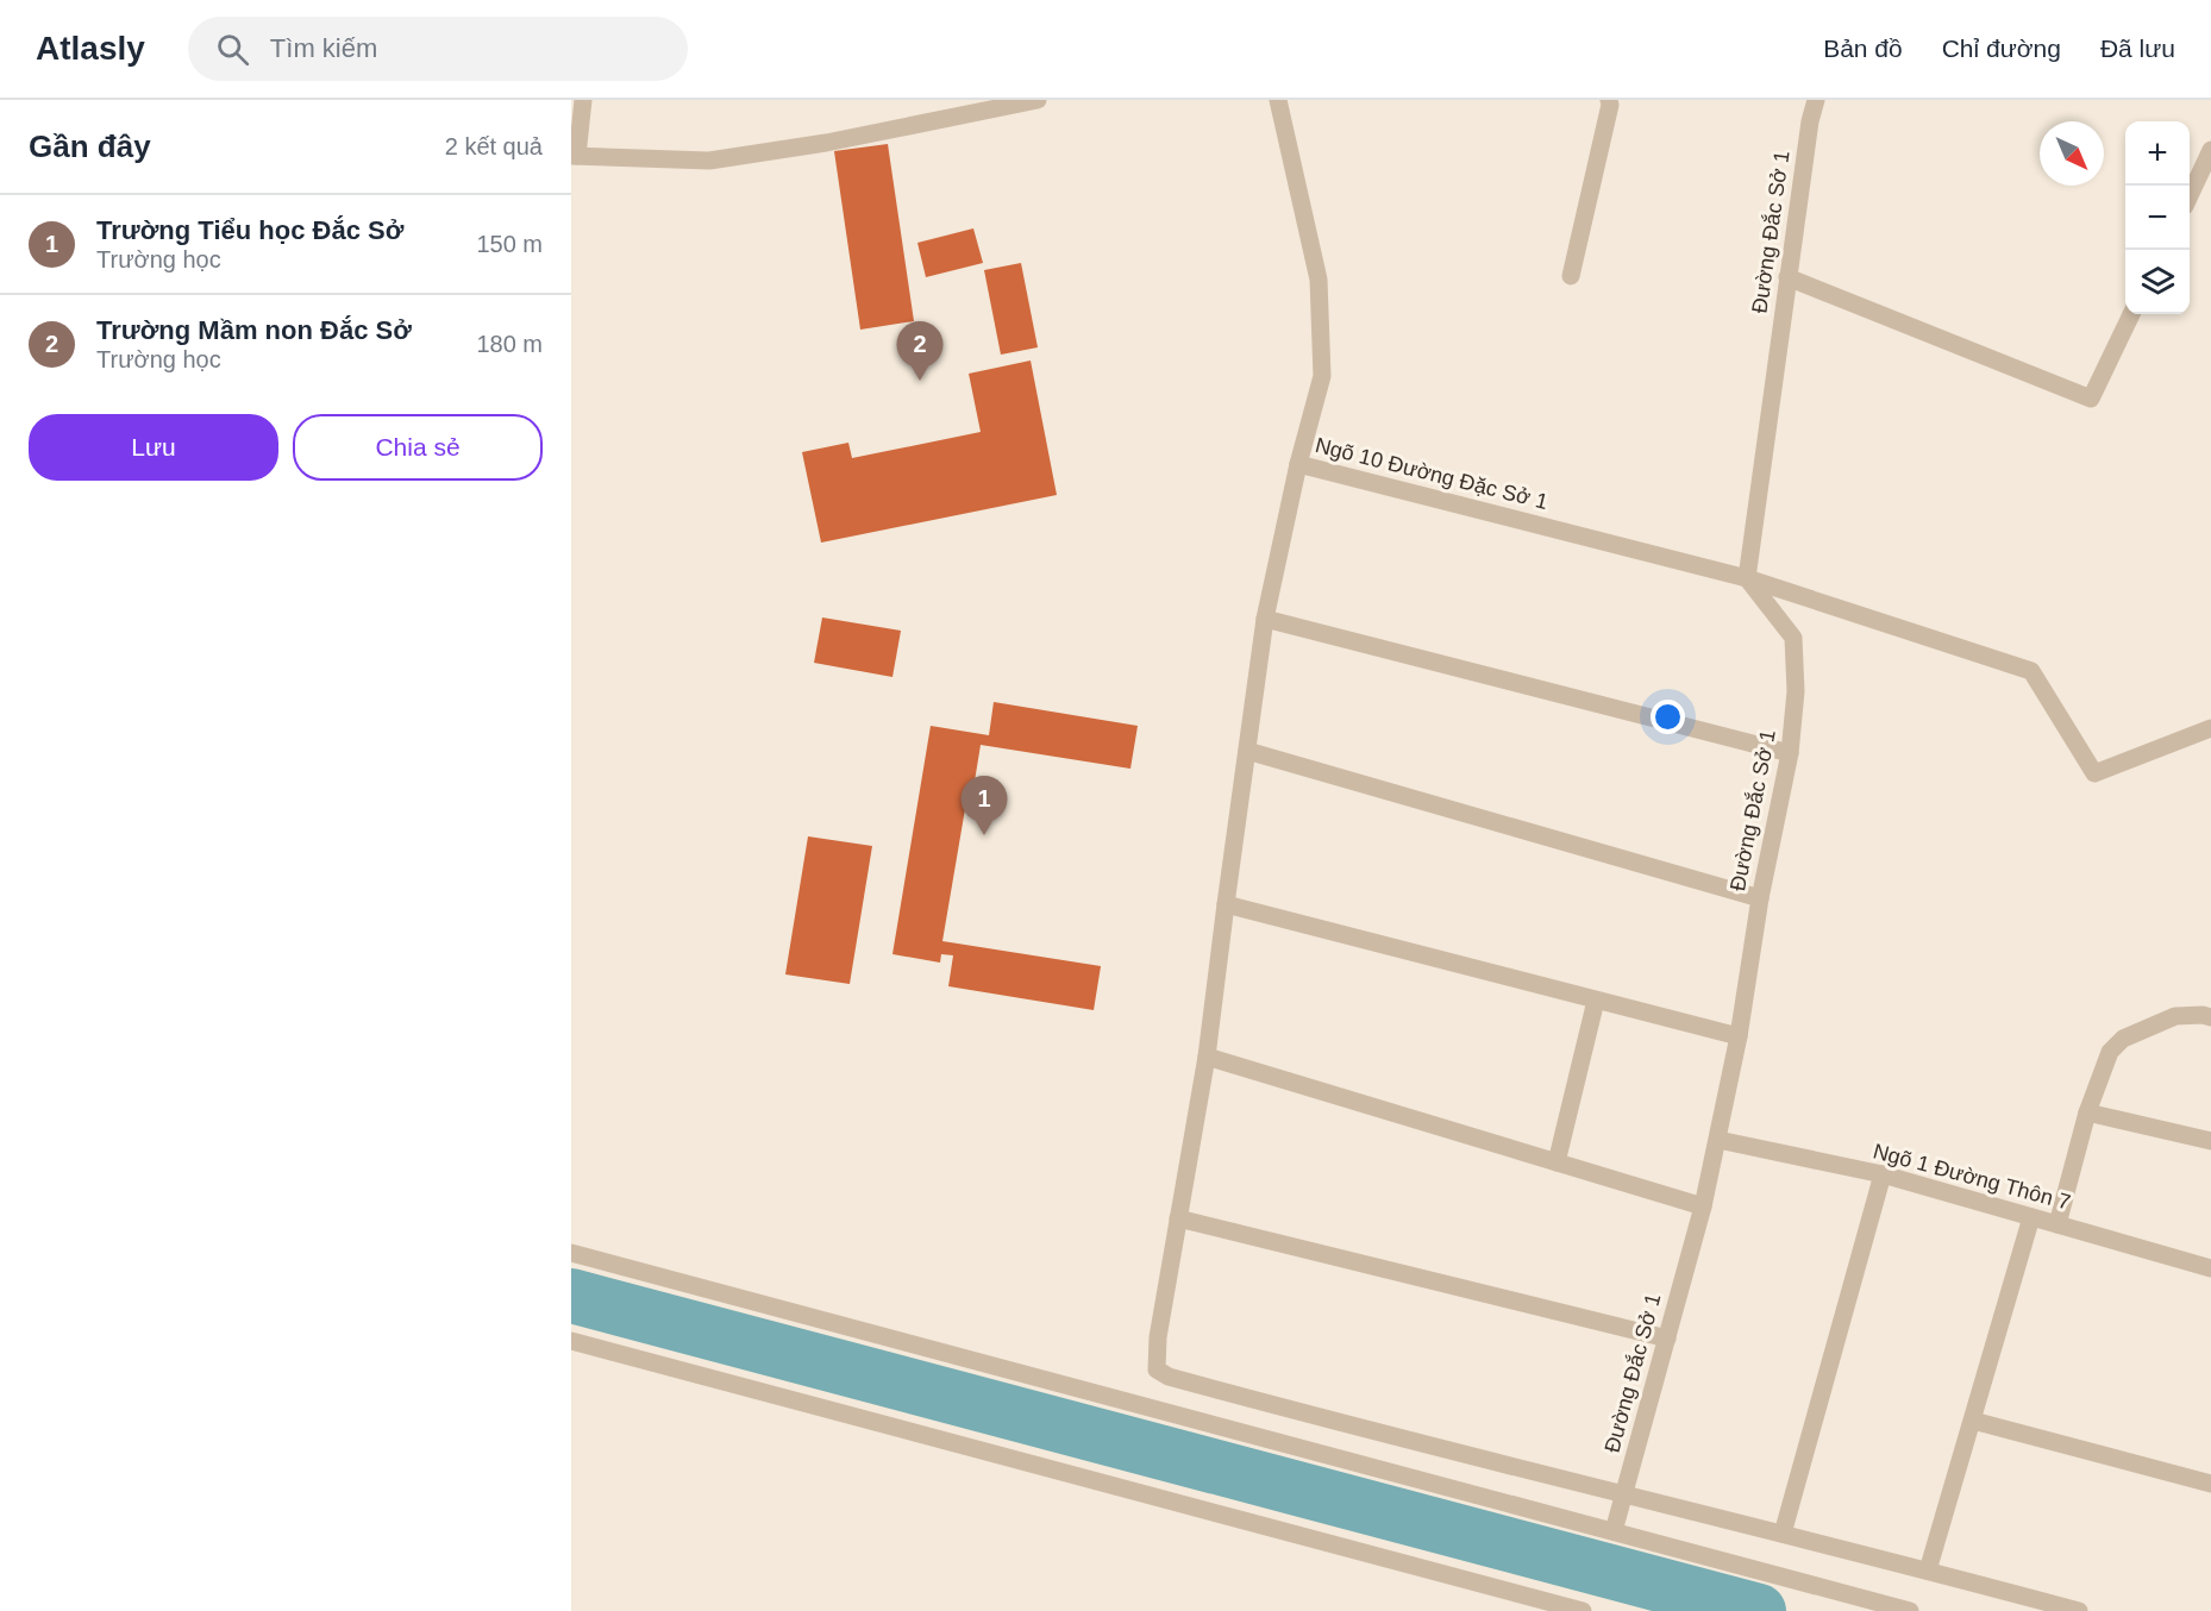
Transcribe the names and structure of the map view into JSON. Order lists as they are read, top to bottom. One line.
{"streets":{"street":["Đường Đắc Sở 1","Ngõ 10 Đường Đặc Sở 1","Ngõ 1 Đường Thôn 7"]},"crossings":[["Đường Đắc Sở 1","Ngõ 10 Đường Đặc Sở 1"],["Đường Đắc Sở 1","Ngõ 1 Đường Thôn 7"]],"north":"bottom right","page":{"header":"Atlasly","search":"Tìm kiếm","nav":["Bản đồ","Chỉ đường","Đã lưu"],"heading":["Gần đây","2 kết quả"],"map_buttons":["+","−"],"list":[{"mark":"1","name":"Trường Tiểu học Đắc Sở","note":"Trường học","value":"150 m"},{"mark":"2","name":"Trường Mầm non Đắc Sở","note":"Trường học","value":"180 m"}],"pins":["2","1"],"buttons":["Lưu","Chia sẻ"]}}
